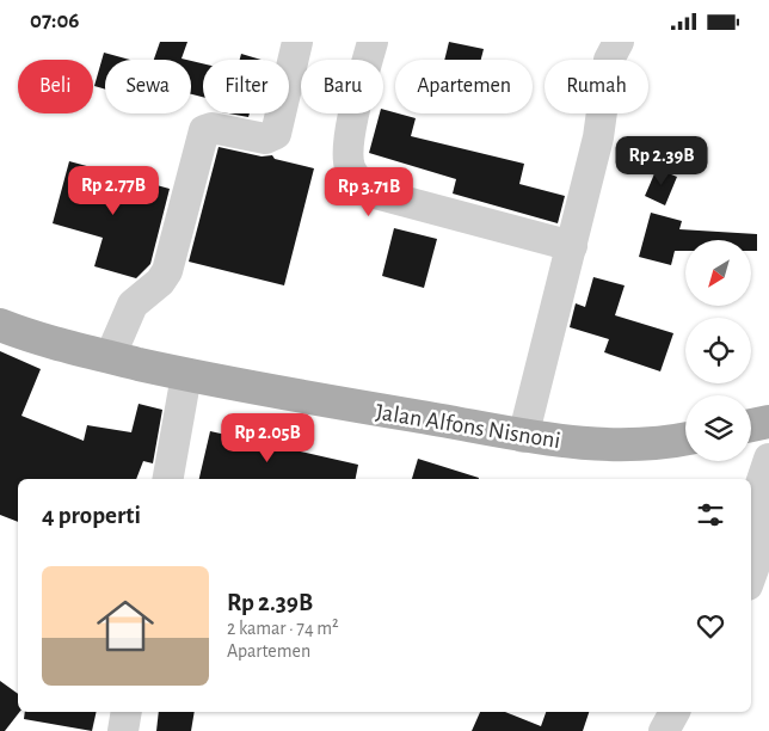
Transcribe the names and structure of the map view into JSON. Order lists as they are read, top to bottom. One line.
{"streets":{"main road":["Jalan Alfons Nisnoni"]},"north":"bottom left","page":{"status":"07:06","chip":["Beli","Sewa","Filter","Baru","Apartemen","Rumah"],"price":["Rp 2.39B","Rp 2.77B","Rp 3.71B","Rp 2.05B"],"heading":"4 properti","list":[{"name":"Rp 2.39B","note":"2 kamar · 74 m² · Apartemen"}]}}
